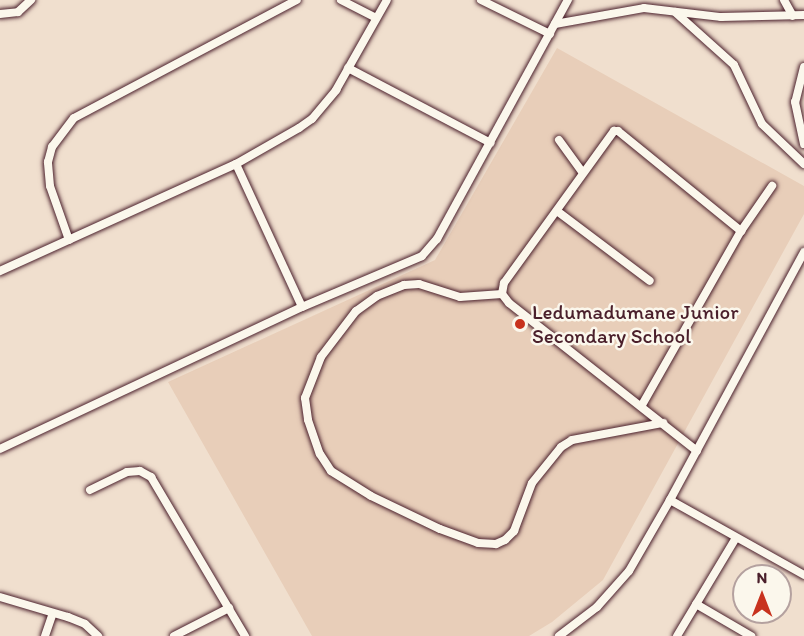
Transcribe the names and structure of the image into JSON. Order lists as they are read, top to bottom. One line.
{"places":["Ledumadumane Junior Secondary School"],"north":"top"}
